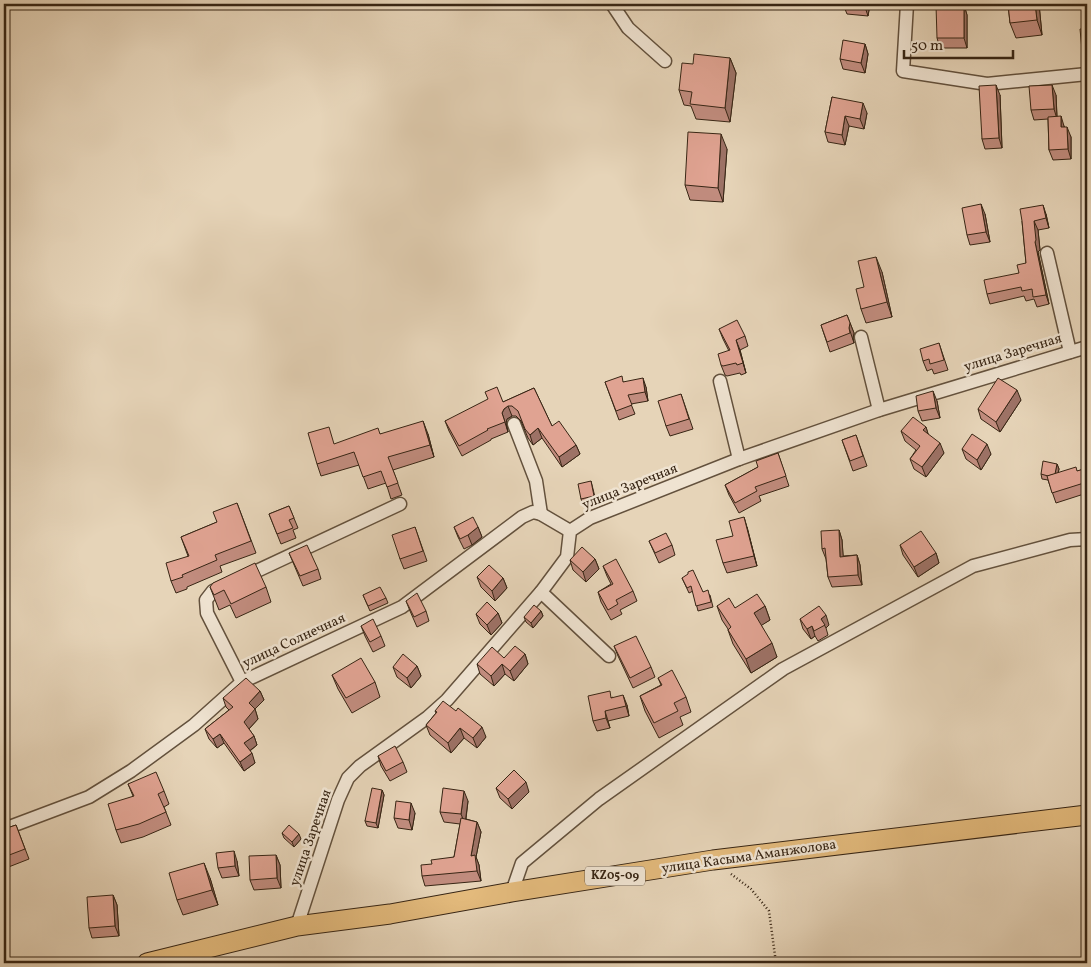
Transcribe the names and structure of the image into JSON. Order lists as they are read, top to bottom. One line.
{"streets":{"main road":["улица Касыма Аманжолова","KZ05-09"],"street":["улица Заречная","улица Солнечная"]},"crossings":[["улица Заречная","улица Касыма Аманжолова"]],"scale_bar":"50 m"}
